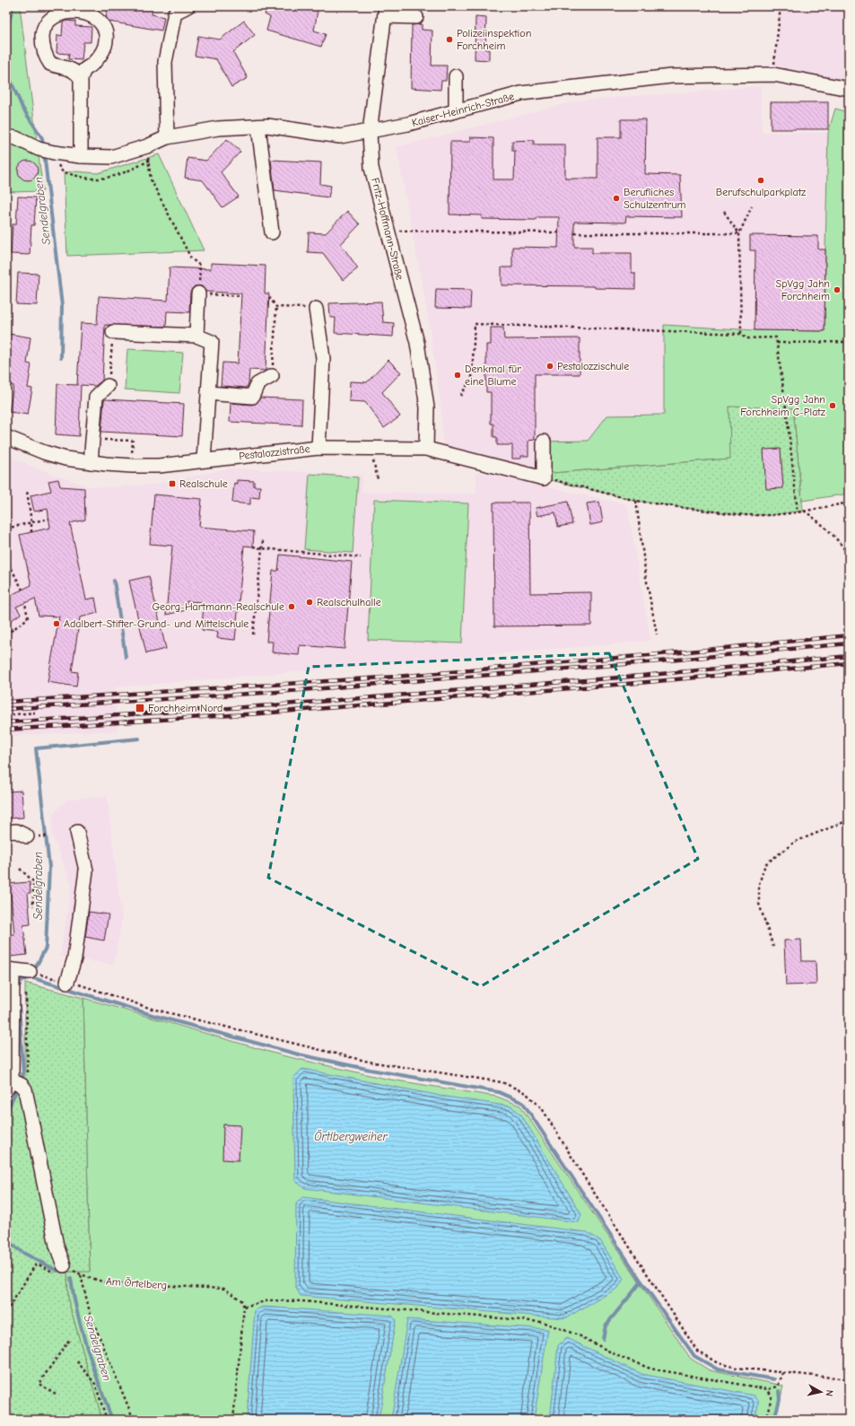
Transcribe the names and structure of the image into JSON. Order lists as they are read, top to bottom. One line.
{"streets":{"street":["Kaiser-Heinrich-Straße","Fritz-Hoffmann-Straße","Pestalozzistraße"],"path":["Am Örtelberg"]},"crossings":[["Kaiser-Heinrich-Straße","Fritz-Hoffmann-Straße"],["Fritz-Hoffmann-Straße","Pestalozzistraße"]],"water":["Sendelgraben","Örtlbergweiher"],"places":{"other":["Polizeiinspektion Forchheim","Berufschulparkplatz","Berufliches Schulzentrum","SpVgg Jahn Forchheim","Pestalozzischule","Denkmal für eine Blume","SpVgg Jahn Forchheim C-Platz","Realschulhalle","Georg-Hartmann-Realschule","Adalbert-Stifter-Grund- und Mittelschule"],"transit":["Realschule","Forchheim Nord"]},"north":"right"}
